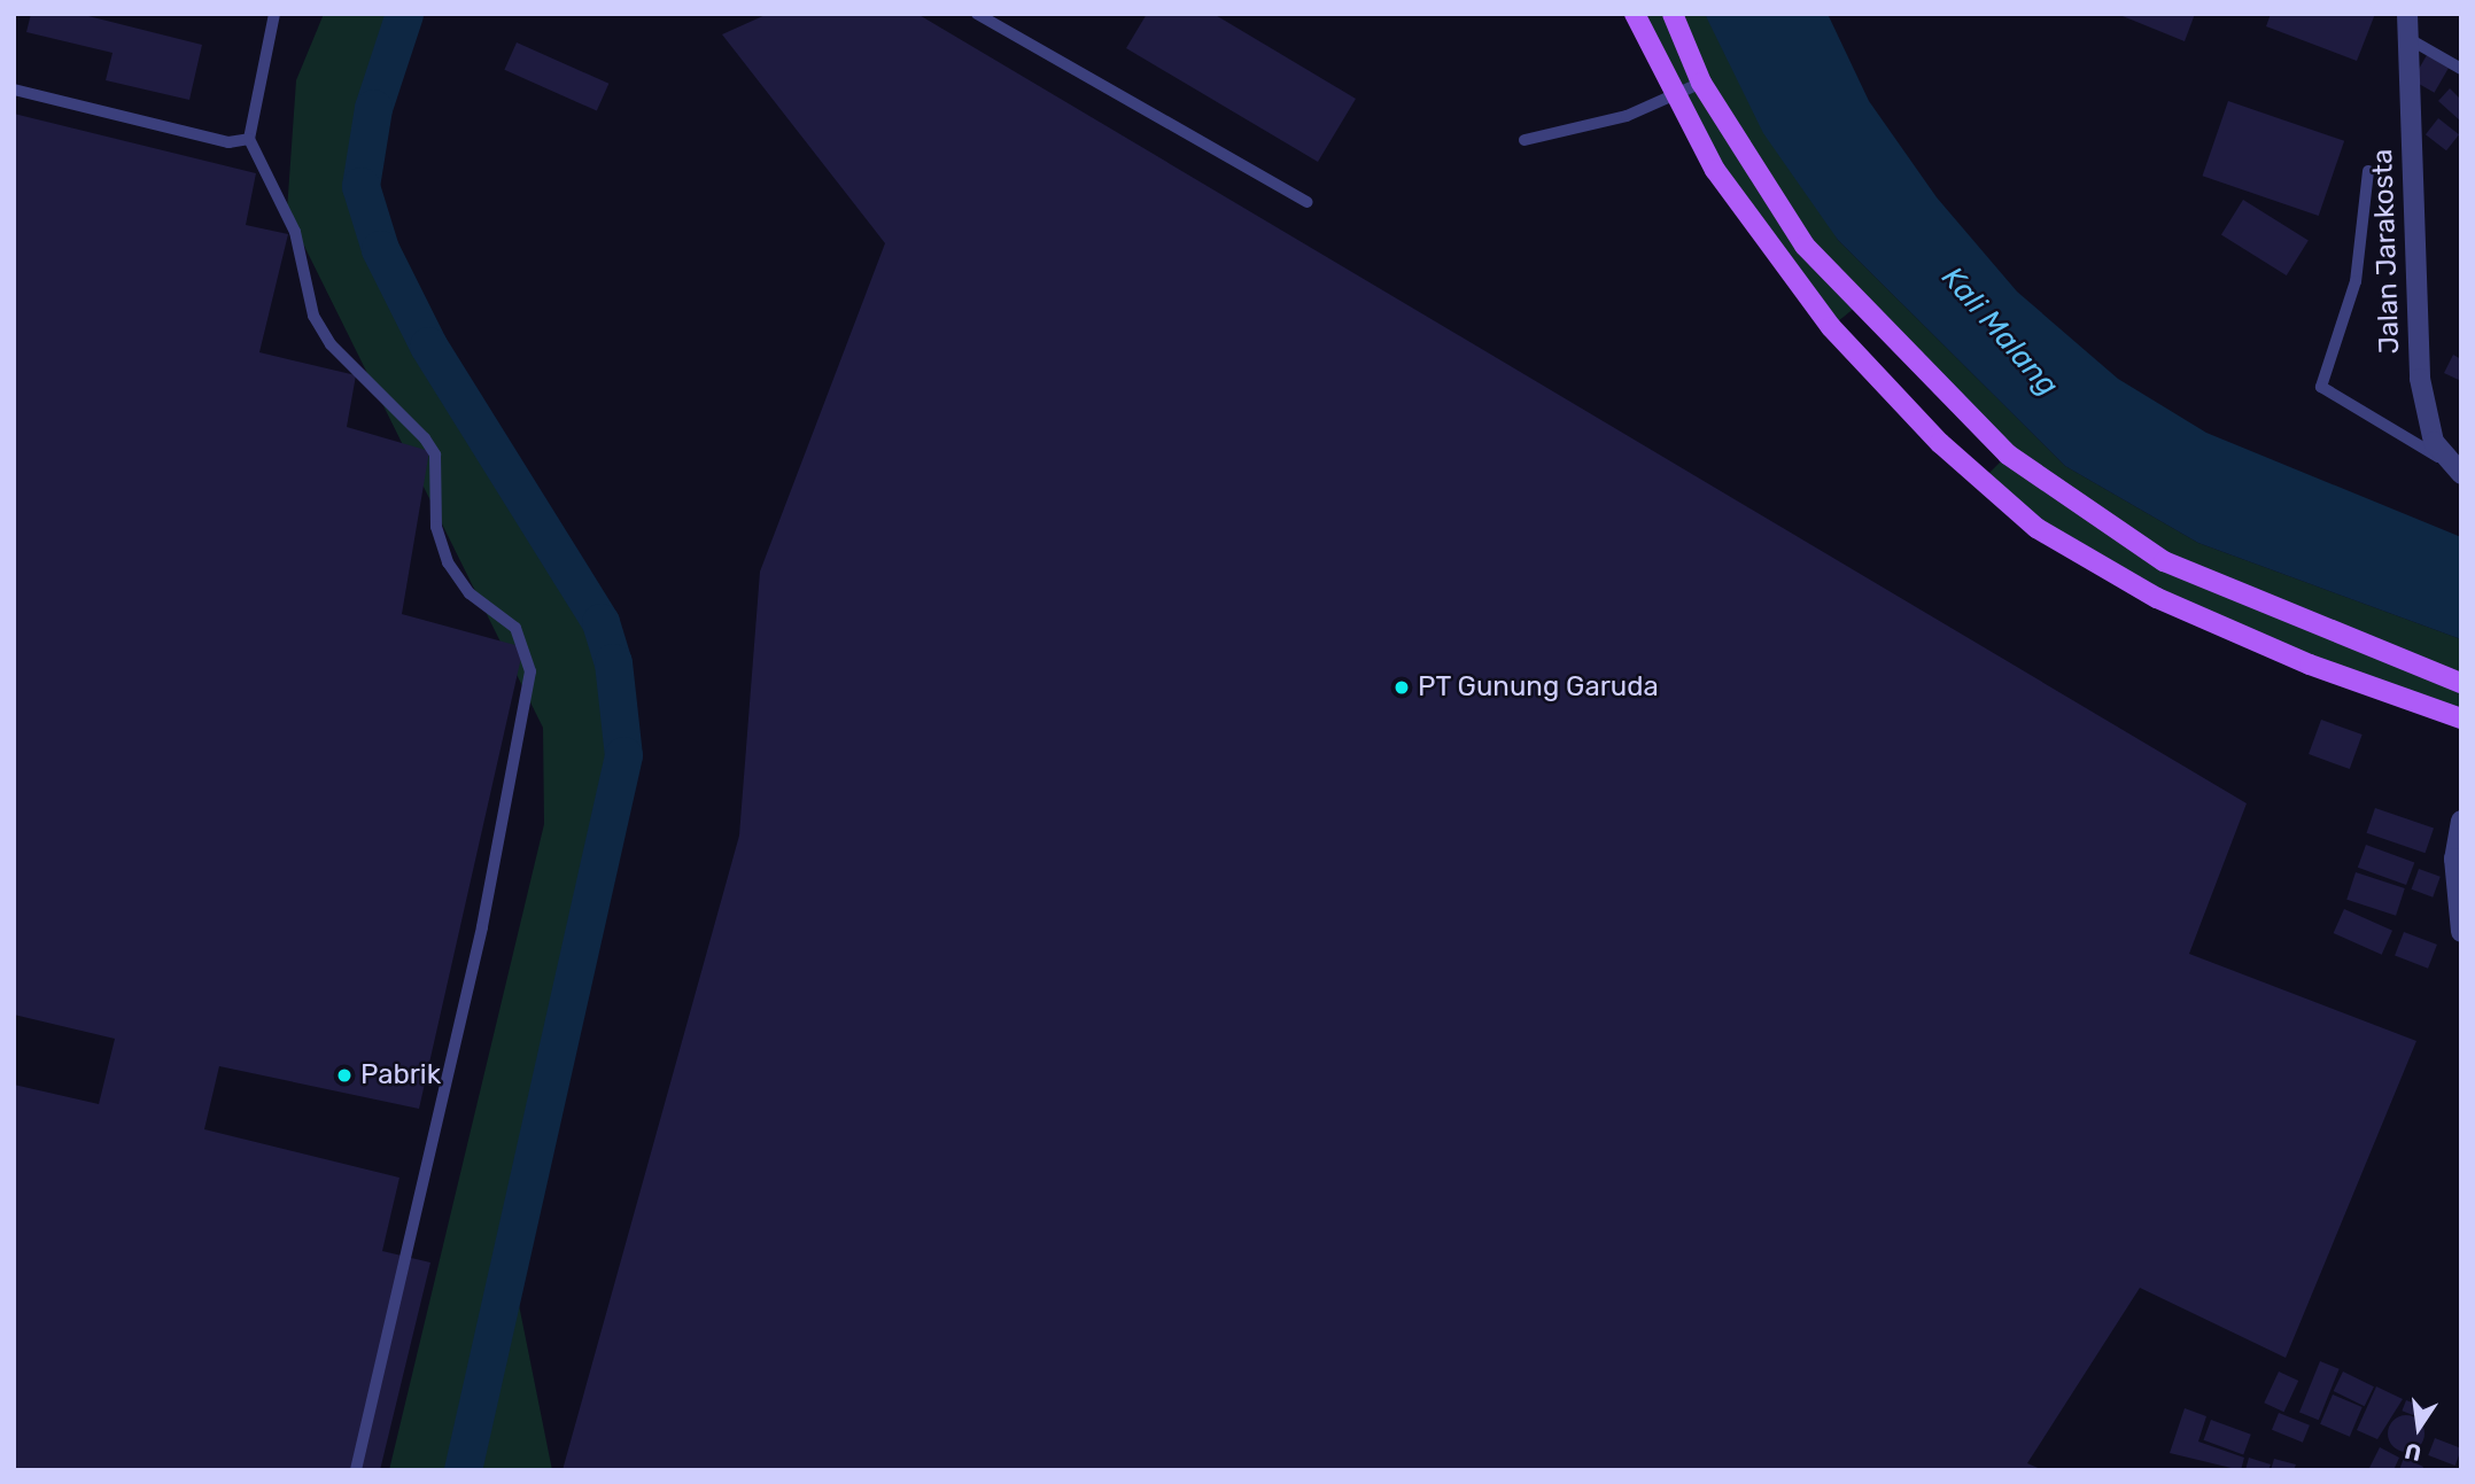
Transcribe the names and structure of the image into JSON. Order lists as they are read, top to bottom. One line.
{"streets":{"street":["Jalan Jarakosta"]},"water":["Kali Malang"],"places":["PT Gunung Garuda","Pabrik"],"north":"bottom"}
